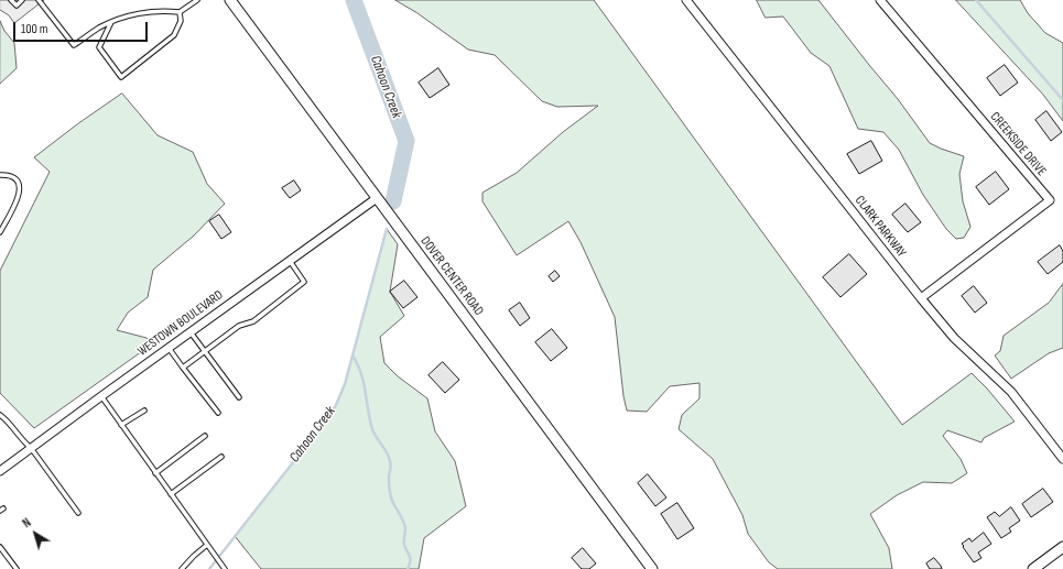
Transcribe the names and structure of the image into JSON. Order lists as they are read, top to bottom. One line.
{"streets":{"street":["CREEKSIDE DRIVE","CLARK PARKWAY","DOVER CENTER ROAD","WESTOWN BOULEVARD"]},"crossings":[["CREEKSIDE DRIVE","CLARK PARKWAY"],["DOVER CENTER ROAD","WESTOWN BOULEVARD"]],"water":["Cahoon Creek"],"scale_bar":"100 m","north":"top left"}
